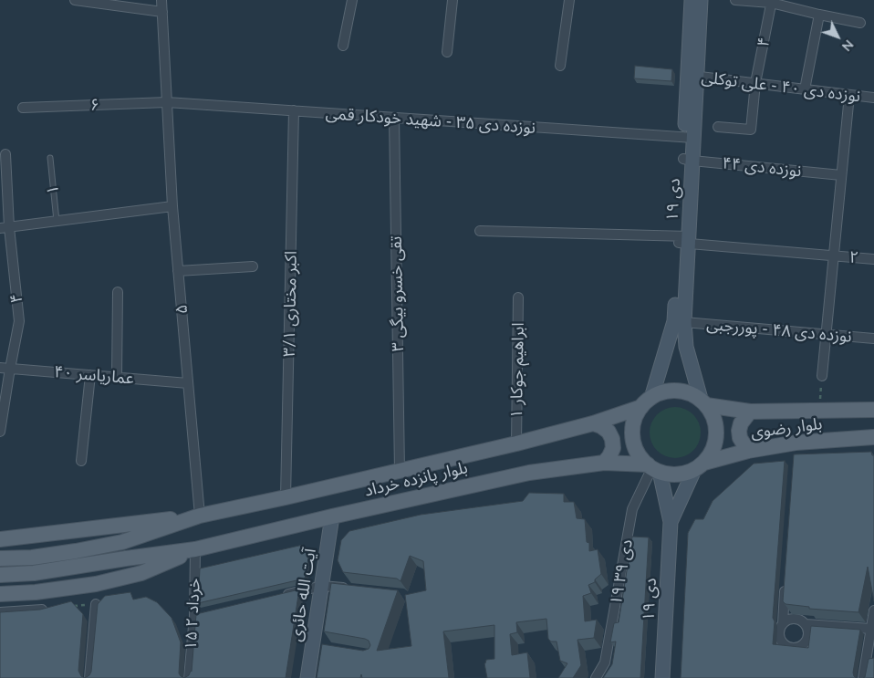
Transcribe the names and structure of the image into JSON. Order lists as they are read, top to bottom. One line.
{"streets":{"main road":["۱۹ دی","بلوار رضوی","بلوار پانزده خرداد","آیت الله حائری"],"street":["۴","نوزده دی ۴۰ - علی توکلی","۶","نوزده دی ۳۵ - شهید خودکار قمی","نوزده دی ۴۴","۲","۳ تقی خسرو بیگی","۳/۱ اکبر مختاری","۵","نوزده دی ۴۸ - پوررجبی","۱ ابراهیم جوکار","عماریاسر ۴۰","۱۹ دی ۳۹","۱۵ خرداد ۲"],"lane":["۱"]},"crossings":[["۴","نوزده دی ۴۰ - علی توکلی"],["۴","عماریاسر ۴۰"],["نوزده دی ۴۰ - علی توکلی","۱۹ دی"],["۶","نوزده دی ۳۵ - شهید خودکار قمی"],["۶","۵"],["نوزده دی ۳۵ - شهید خودکار قمی","۱۹ دی"],["نوزده دی ۳۵ - شهید خودکار قمی","۳ تقی خسرو بیگی"],["نوزده دی ۳۵ - شهید خودکار قمی","۳/۱ اکبر مختاری"],["نوزده دی ۳۵ - شهید خودکار قمی","۵"],["نوزده دی ۴۴","۱۹ دی"],["۱۹ دی","۲"],["۱۹ دی","نوزده دی ۴۸ - پوررجبی"],["۱۹ دی","بلوار رضوی"],["۱۹ دی","بلوار پانزده خرداد"],["۱۹ دی","۱۹ دی ۳۹"],["۳ تقی خسرو بیگی","بلوار پانزده خرداد"],["۳/۱ اکبر مختاری","بلوار پانزده خرداد"],["۵","عماریاسر ۴۰"],["۵","بلوار پانزده خرداد"],["۱ ابراهیم جوکار","بلوار پانزده خرداد"],["بلوار رضوی","بلوار پانزده خرداد"],["بلوار رضوی","۱۹ دی ۳۹"],["بلوار پانزده خرداد","۱۹ دی ۳۹"],["بلوار پانزده خرداد","آیت الله حائری"],["بلوار پانزده خرداد","۱۵ خرداد ۲"]],"north":"bottom right"}
